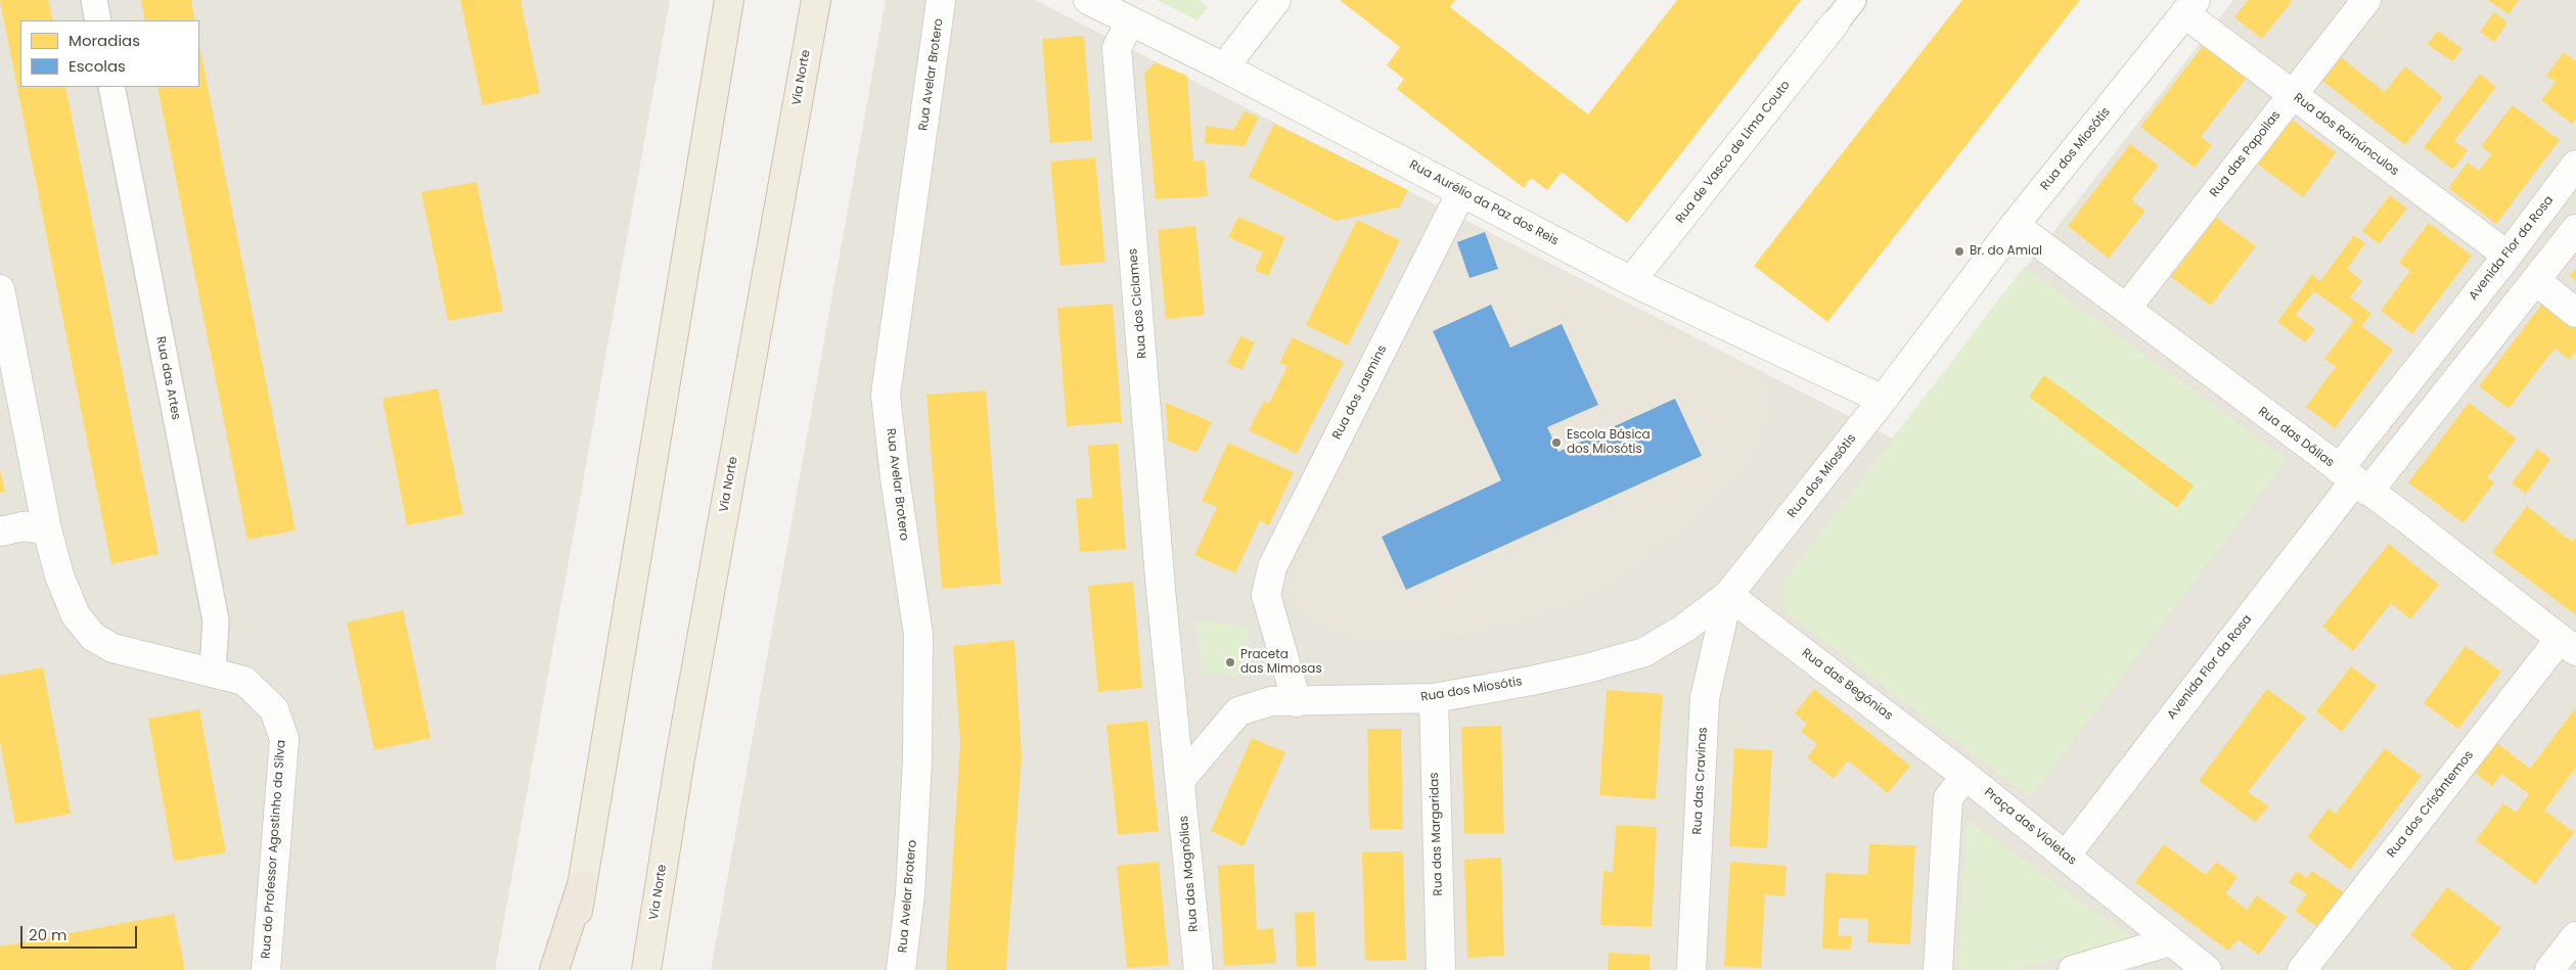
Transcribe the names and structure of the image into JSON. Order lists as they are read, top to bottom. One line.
{"streets":{"highway":["Via Norte"],"street":["Rua Avelar Brotero","Rua dos Rainúnculos","Rua dos Miosótis","Rua de Vasco de Lima Couto","Rua das Papoilas","Rua Aurélio da Paz dos Reis","Avenida Flor da Rosa","Rua dos Ciclames","Rua das Artes","Rua dos Jasmins","Rua das Dálias","Rua das Begónias","Rua das Cravinas","Rua dos Crisântemos","Praça das Violetas","Rua das Margaridas","Rua do Professor Agostinho da Silva","Rua das Magnólias"]},"crossings":[["Rua dos Rainúnculos","Rua dos Miosótis"],["Rua dos Rainúnculos","Rua das Papoilas"],["Rua dos Rainúnculos","Avenida Flor da Rosa"],["Rua dos Miosótis","Rua Aurélio da Paz dos Reis"],["Rua dos Miosótis","Rua dos Jasmins"],["Rua dos Miosótis","Rua das Dálias"],["Rua dos Miosótis","Rua das Begónias"],["Rua dos Miosótis","Rua das Cravinas"],["Rua dos Miosótis","Rua das Margaridas"],["Rua de Vasco de Lima Couto","Rua Aurélio da Paz dos Reis"],["Rua das Papoilas","Rua das Dálias"],["Rua Aurélio da Paz dos Reis","Rua dos Ciclames"],["Rua Aurélio da Paz dos Reis","Rua dos Jasmins"],["Avenida Flor da Rosa","Rua das Dálias"],["Avenida Flor da Rosa","Praça das Violetas"],["Rua dos Ciclames","Rua das Magnólias"],["Rua das Artes","Rua do Professor Agostinho da Silva"],["Rua das Dálias","Rua dos Crisântemos"],["Rua das Begónias","Rua das Cravinas"],["Rua das Begónias","Praça das Violetas"]],"places":["Br. do Amial","Escola Básica dos Miosótis","Praceta das Mimosas"],"legend":["Moradias","Escolas"],"scale_bar":"20 m"}
